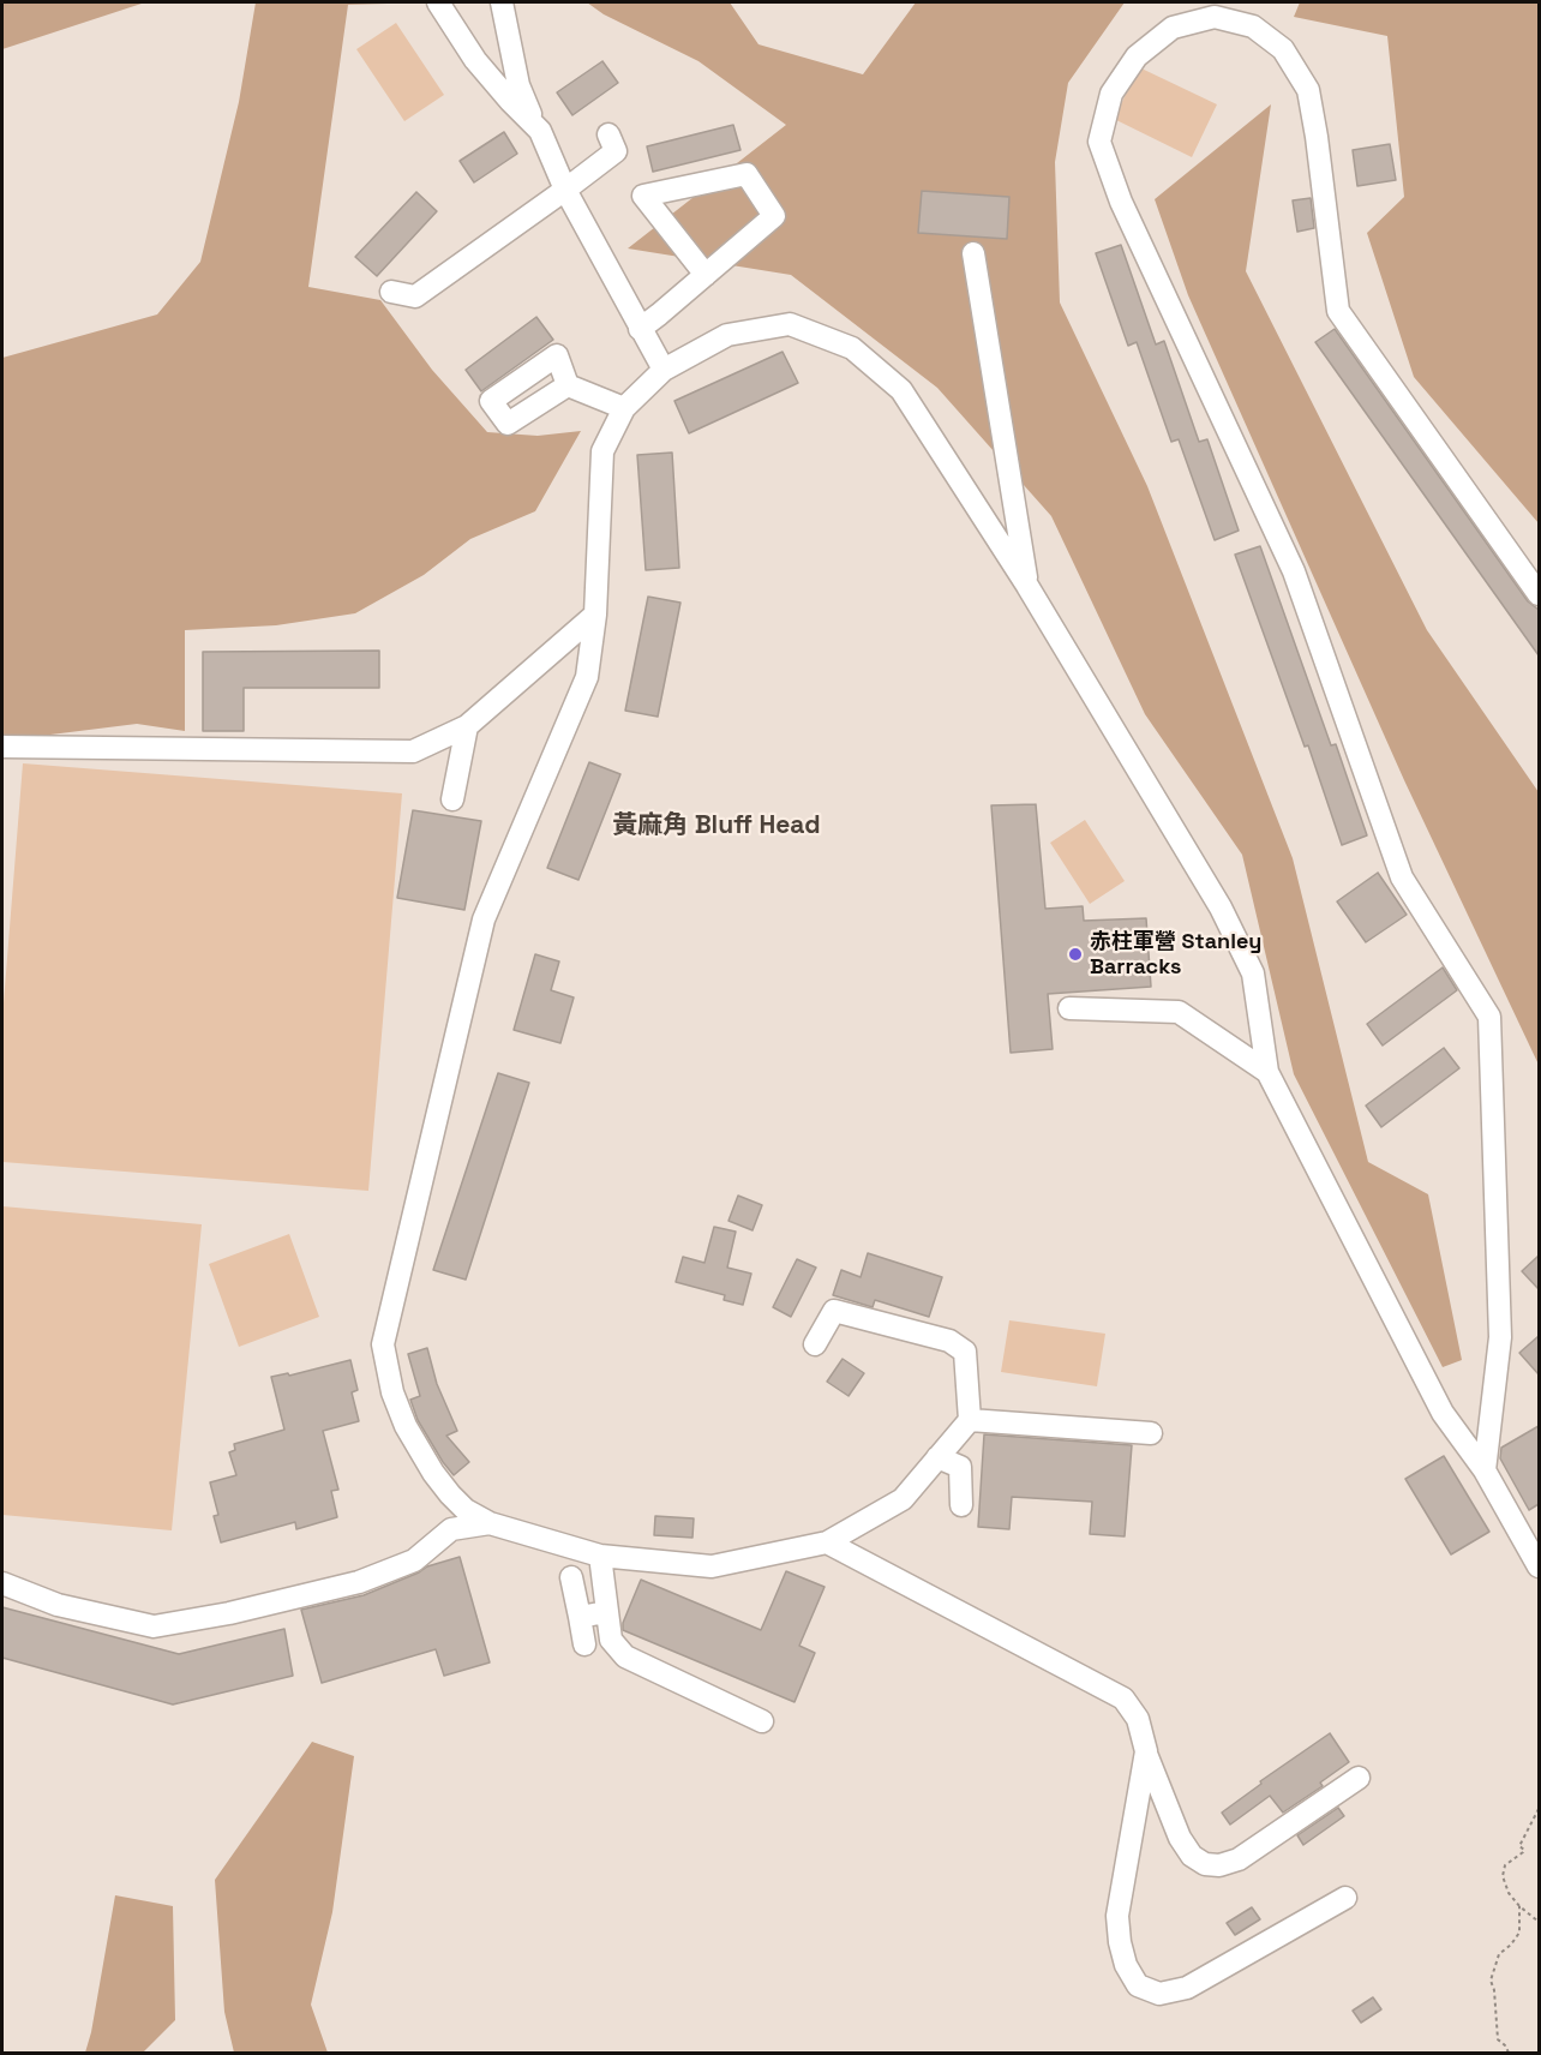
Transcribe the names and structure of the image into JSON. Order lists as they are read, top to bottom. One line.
{"districts":["黃麻角 Bluff Head"],"places":["赤柱軍營 Stanley Barracks"]}
